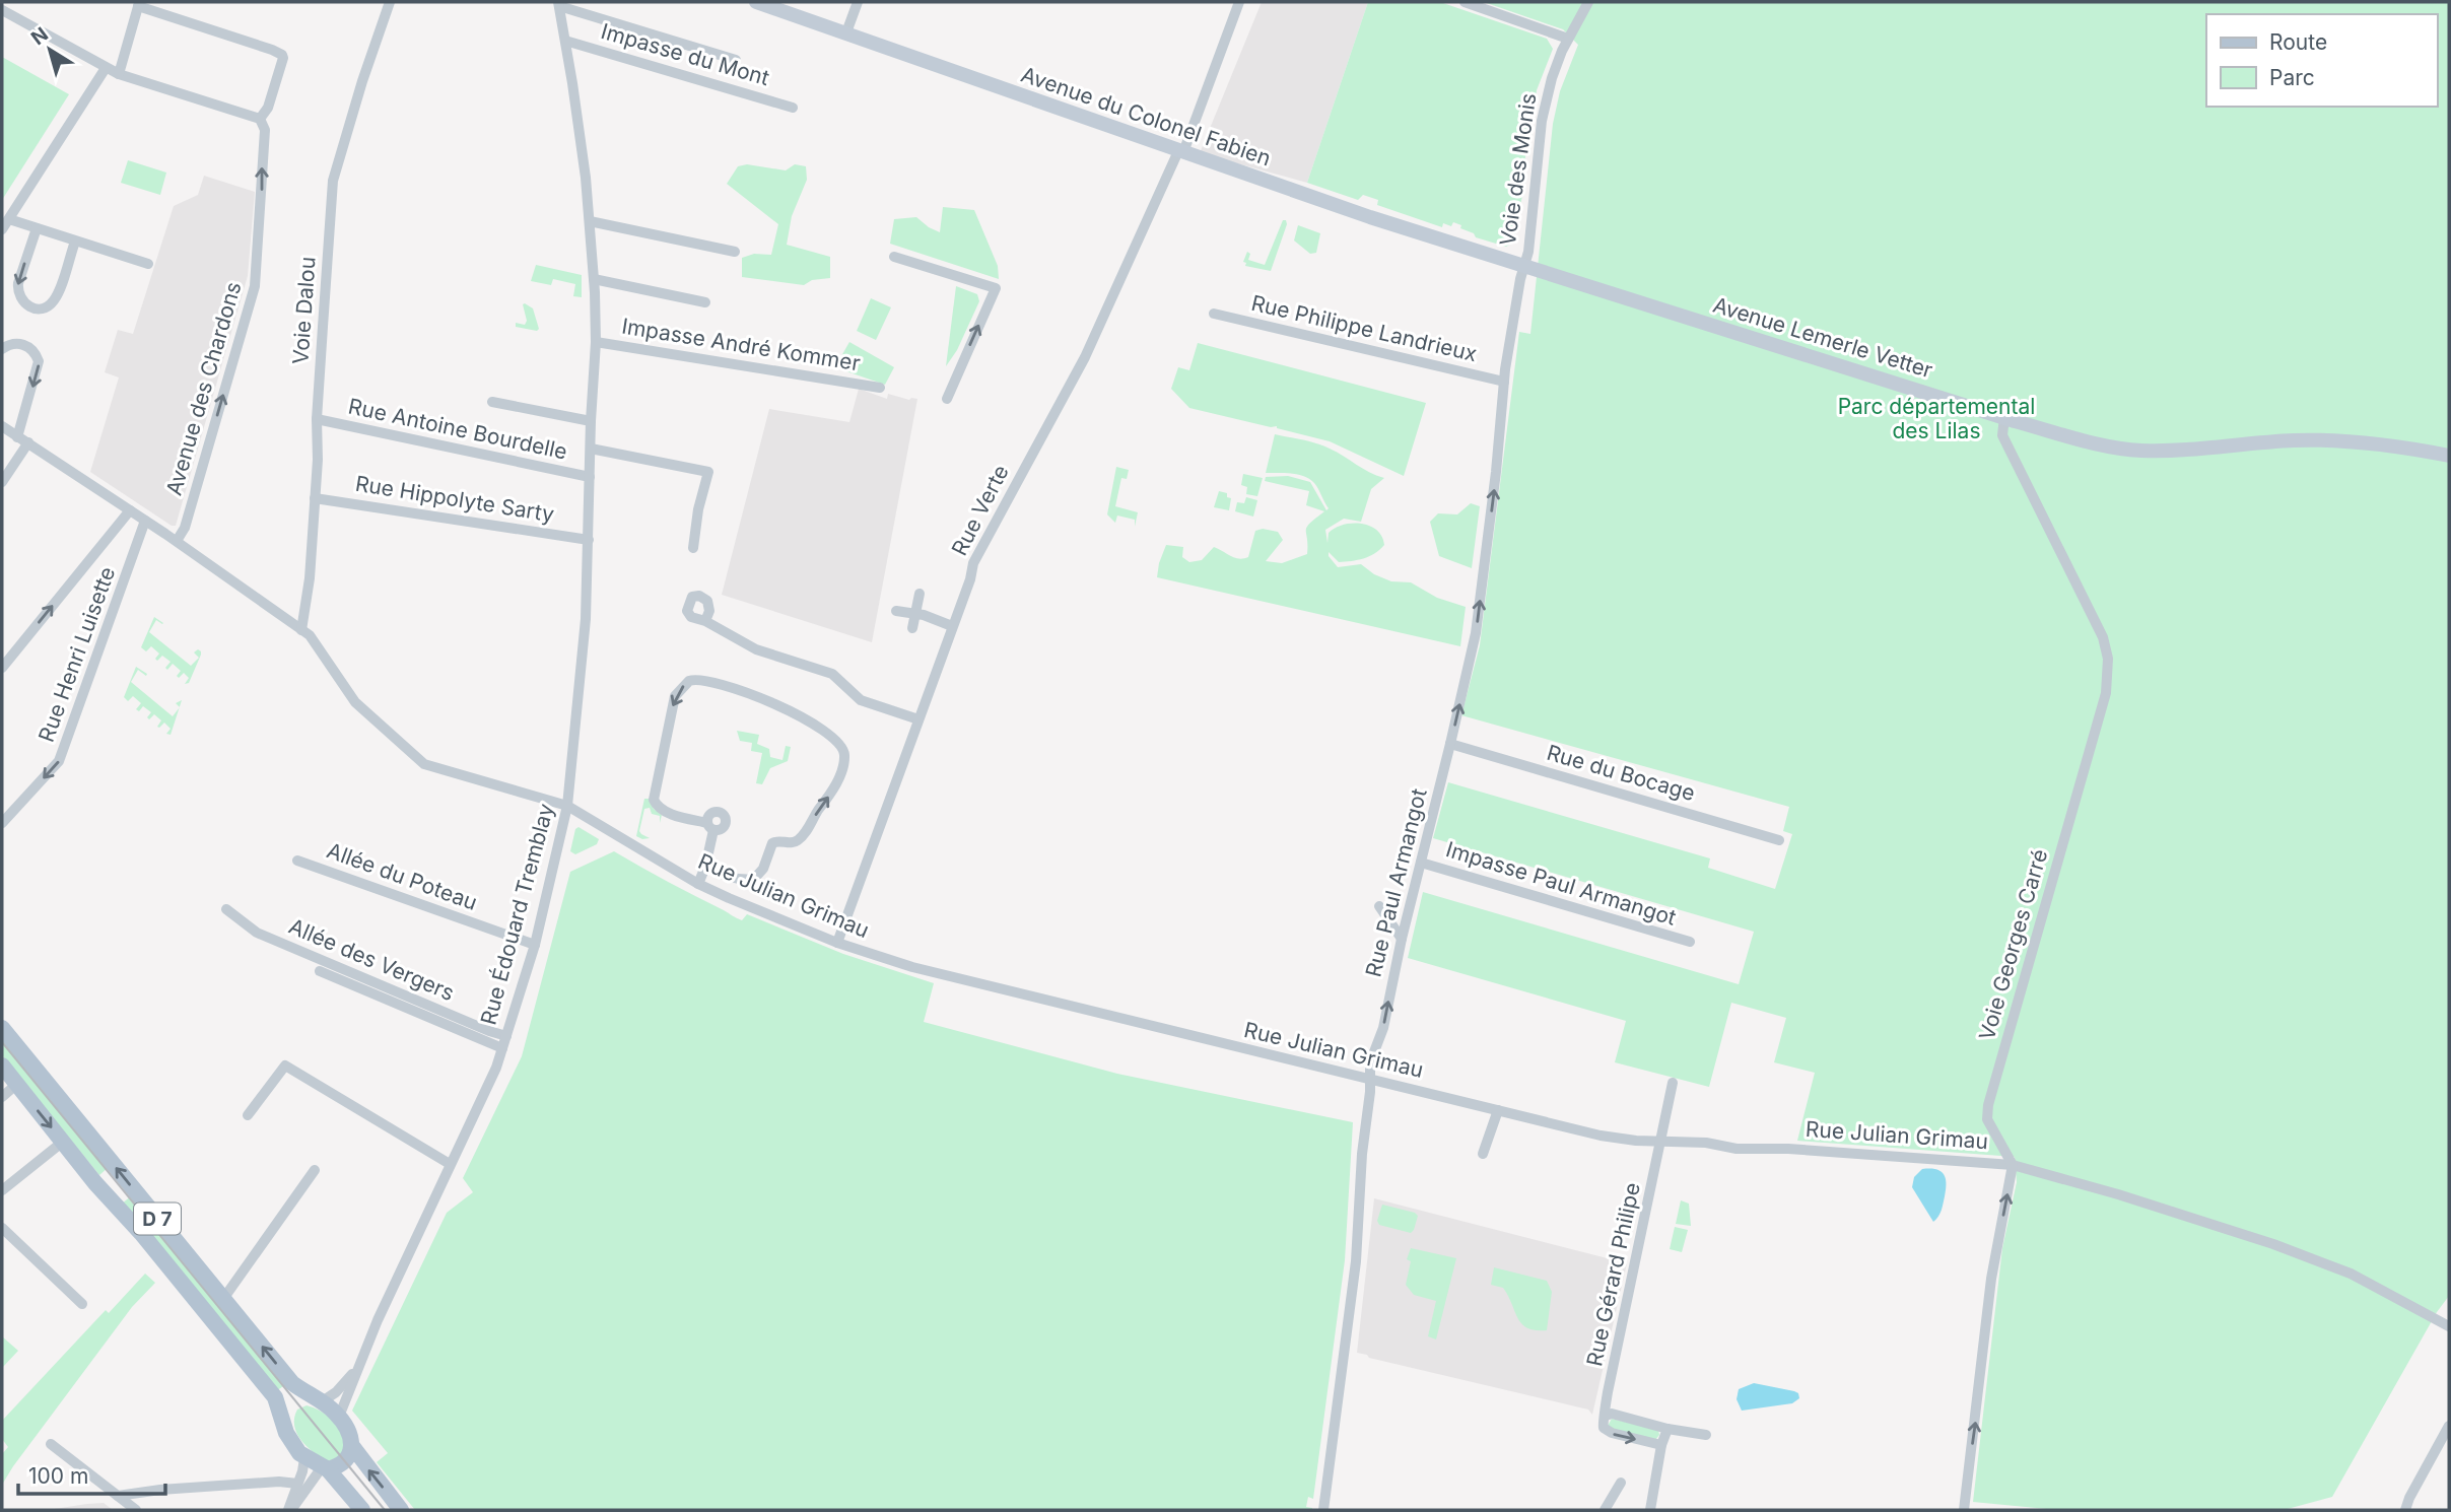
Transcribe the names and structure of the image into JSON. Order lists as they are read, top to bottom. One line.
{"streets":{"main road":["D 7"],"street":["Impasse du Mont","Avenue du Colonel Fabien","Voie des Monis","Voie Dalou","Rue Philippe Landrieux","Avenue Lemerle Vetter","Impasse André Kommer","Avenue des Chardons","Rue Antoine Bourdelle","Rue Hippolyte Sarty","Rue Verte","Rue Henri Luisette","Rue du Bocage","Allée du Poteau","Rue Paul Armangot","Impasse Paul Armangot","Rue Julian Grimau","Rue Édouard Tremblay","Voie Georges Carré","Allée des Vergers","Rue Gérard Philipe"]},"crossings":[["Impasse du Mont","Rue Édouard Tremblay"],["Avenue du Colonel Fabien","Voie des Monis"],["Avenue du Colonel Fabien","Avenue Lemerle Vetter"],["Avenue du Colonel Fabien","Rue Verte"],["Avenue du Colonel Fabien","Rue Paul Armangot"],["Voie des Monis","Avenue Lemerle Vetter"],["Voie des Monis","Rue Paul Armangot"],["Voie Dalou","Rue Antoine Bourdelle"],["Voie Dalou","Rue Hippolyte Sarty"],["Voie Dalou","Rue Julian Grimau"],["Rue Philippe Landrieux","Rue Paul Armangot"],["Avenue Lemerle Vetter","Rue Paul Armangot"],["Avenue Lemerle Vetter","Voie Georges Carré"],["Impasse André Kommer","Rue Édouard Tremblay"],["Avenue des Chardons","Rue Julian Grimau"],["Rue Antoine Bourdelle","Rue Édouard Tremblay"],["Rue Hippolyte Sarty","Rue Édouard Tremblay"],["Rue Verte","Rue Julian Grimau"],["Rue Henri Luisette","Rue Julian Grimau"],["Rue du Bocage","Rue Paul Armangot"],["Allée du Poteau","Rue Édouard Tremblay"],["Rue Paul Armangot","Impasse Paul Armangot"],["Rue Paul Armangot","Rue Julian Grimau"],["Rue Julian Grimau","Rue Édouard Tremblay"],["Rue Julian Grimau","Voie Georges Carré"],["Rue Julian Grimau","Rue Gérard Philipe"],["Rue Édouard Tremblay","Allée des Vergers"],["Rue Édouard Tremblay","D 7"]],"one_way":["Avenue des Chardons","Rue Paul Armangot"],"parks":["Parc départemental des Lilas"],"legend":["Route","Parc"],"scale_bar":"100 m","north":"top left"}
